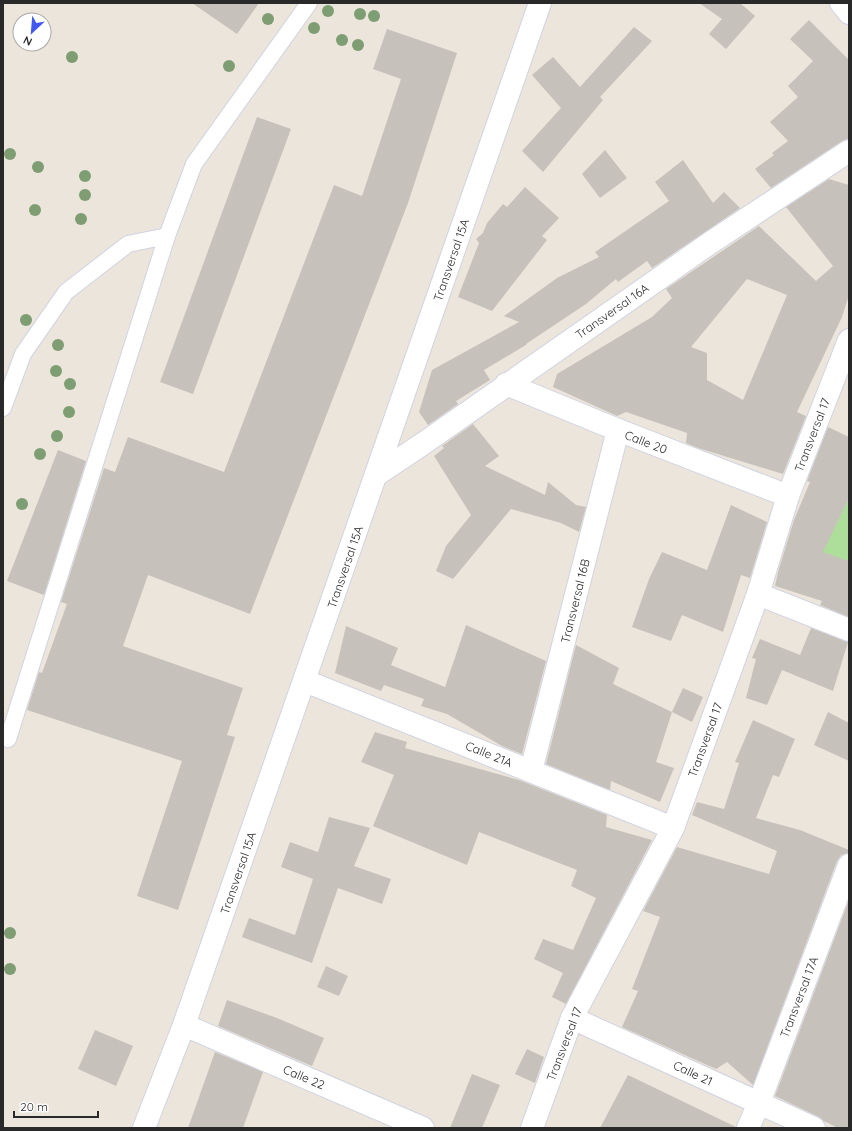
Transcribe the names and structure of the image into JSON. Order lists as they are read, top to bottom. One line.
{"streets":{"street":["Transversal 15A","Transversal 16A","Transversal 17","Calle 20","Transversal 16B","Calle 21A","Transversal 17A","Calle 21","Calle 22"]},"crossings":[["Transversal 15A","Transversal 16A"],["Transversal 15A","Calle 21A"],["Transversal 15A","Calle 22"],["Transversal 16A","Calle 20"],["Transversal 17","Calle 20"],["Transversal 17","Calle 21A"],["Transversal 17","Calle 21"],["Calle 20","Transversal 16B"],["Transversal 16B","Calle 21A"],["Transversal 17A","Calle 21"]],"scale_bar":"20 m","north":"bottom left"}
